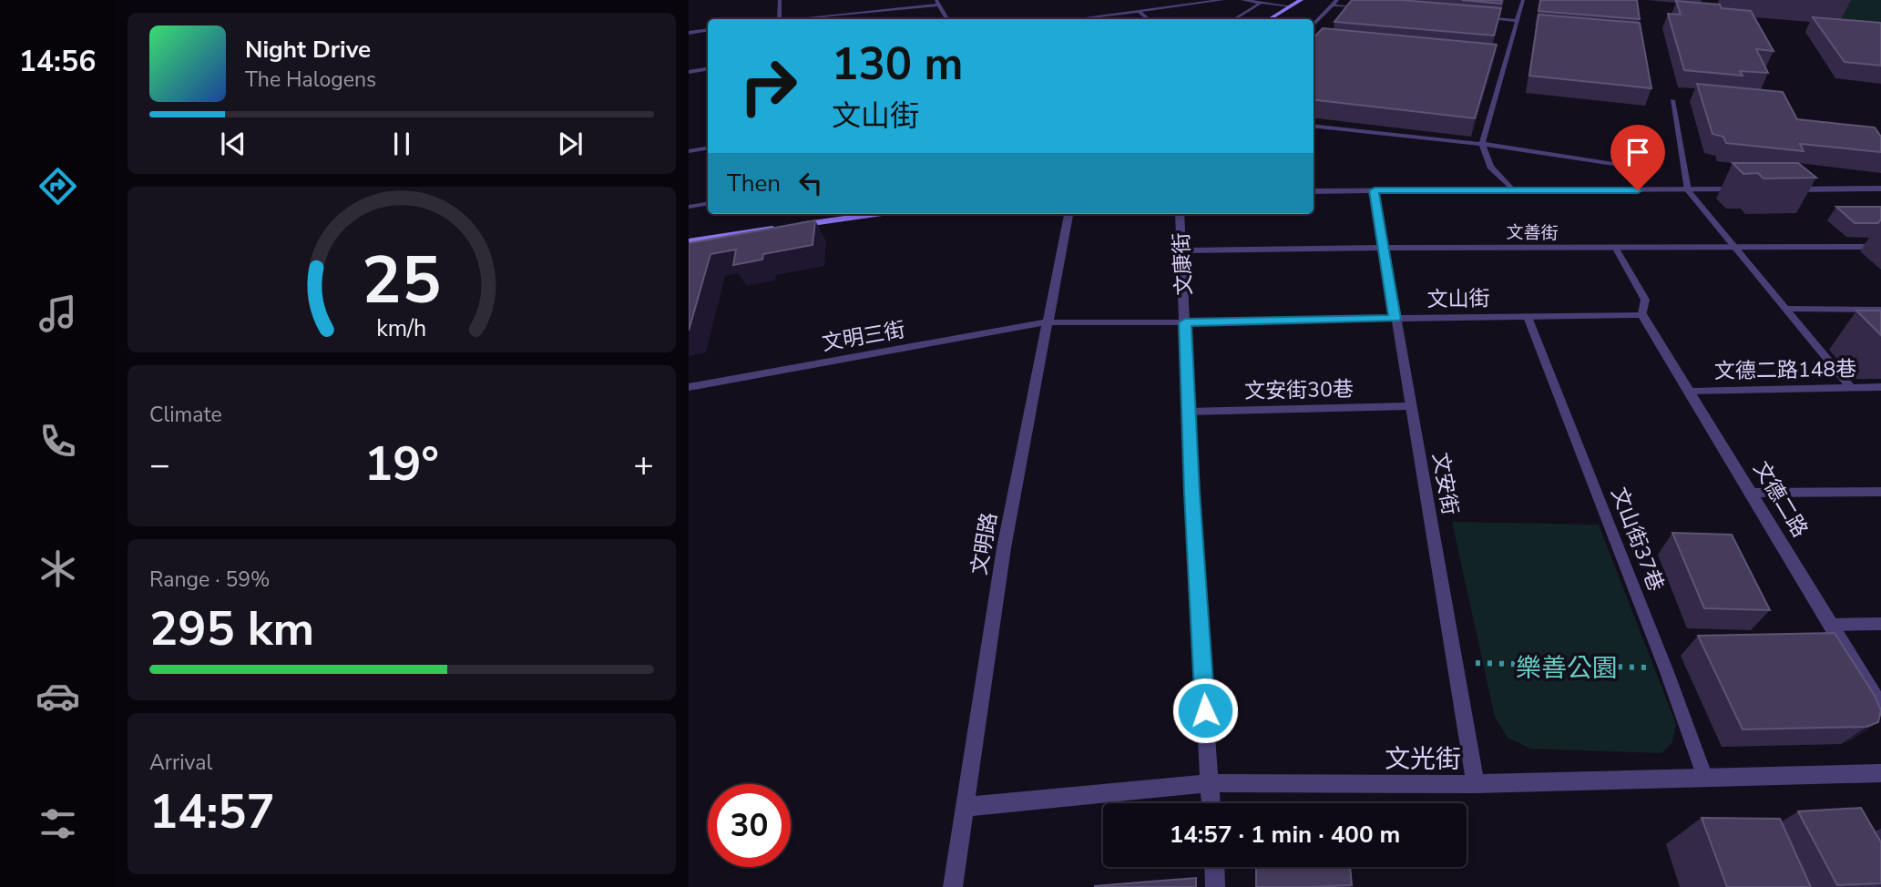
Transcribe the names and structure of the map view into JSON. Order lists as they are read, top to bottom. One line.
{"streets":{"street":["文善街","文康街","文山街","文明三街","文安街","文德二路","文明路","文光街"],"lane":["文德二路148巷","文安街30巷","文山街37巷"]},"crossings":[["文善街","文康街"],["文善街","文安街"],["文康街","文山街"],["文康街","文安街30巷"],["文康街","文光街"],["文山街","文明三街"],["文山街","文安街"],["文山街","文德二路"],["文山街","文山街37巷"],["文山街","文明路"],["文明三街","文明路"],["文德二路148巷","文德二路"],["文安街30巷","文安街"],["文安街","文光街"],["文山街37巷","文光街"],["文明路","文光街"]],"parks":["樂善公園"],"page":{"tabs":"14:56","turn":["130 m","文山街"],"song":["Night Drive","The Halogens"],"then":"Then","tile":["Climate",["Range · 59%","295 km"],["Arrival","14:57"]],"heat":["−","19°","+"],"limit":"30","trip":"14:57 · 1 min · 400 m","gauge":["25","km/h"]}}
